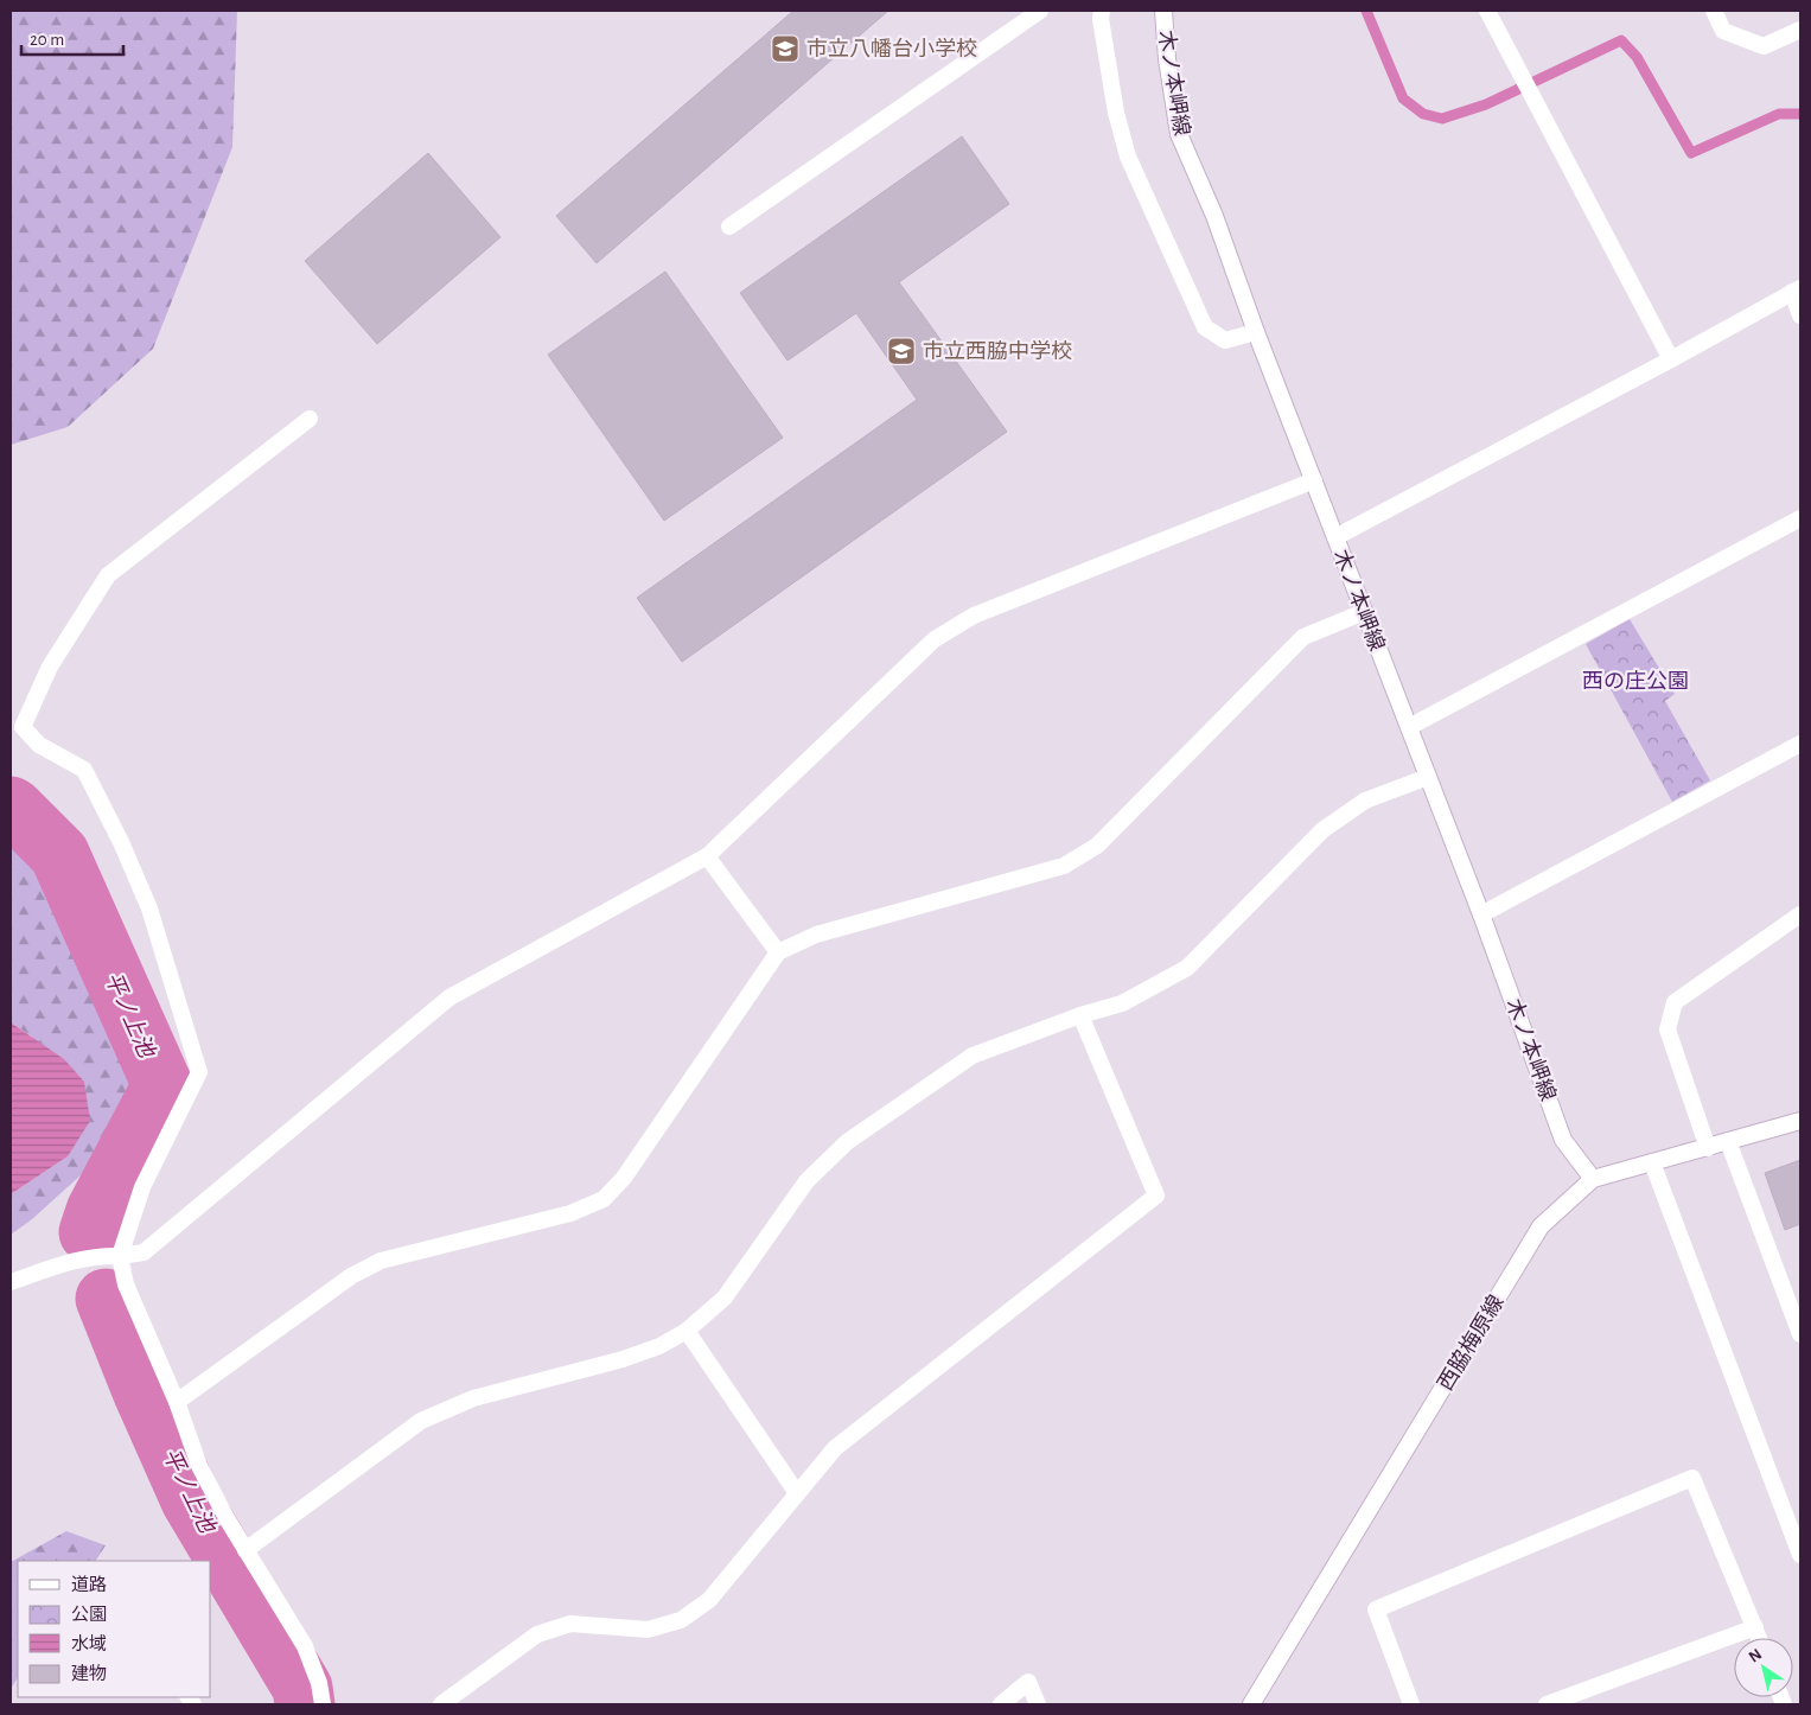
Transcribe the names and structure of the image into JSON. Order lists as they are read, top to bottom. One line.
{"streets":{"street":["木ノ本岬線","西脇梅原線"]},"crossings":[["木ノ本岬線","西脇梅原線"]],"water":["平ノ上池"],"parks":["西の庄公園"],"places":{"school or university":["市立八幡台小学校","市立西脇中学校"]},"legend":["道路","公園","水域","建物"],"scale_bar":"20 m","north":"top left"}
